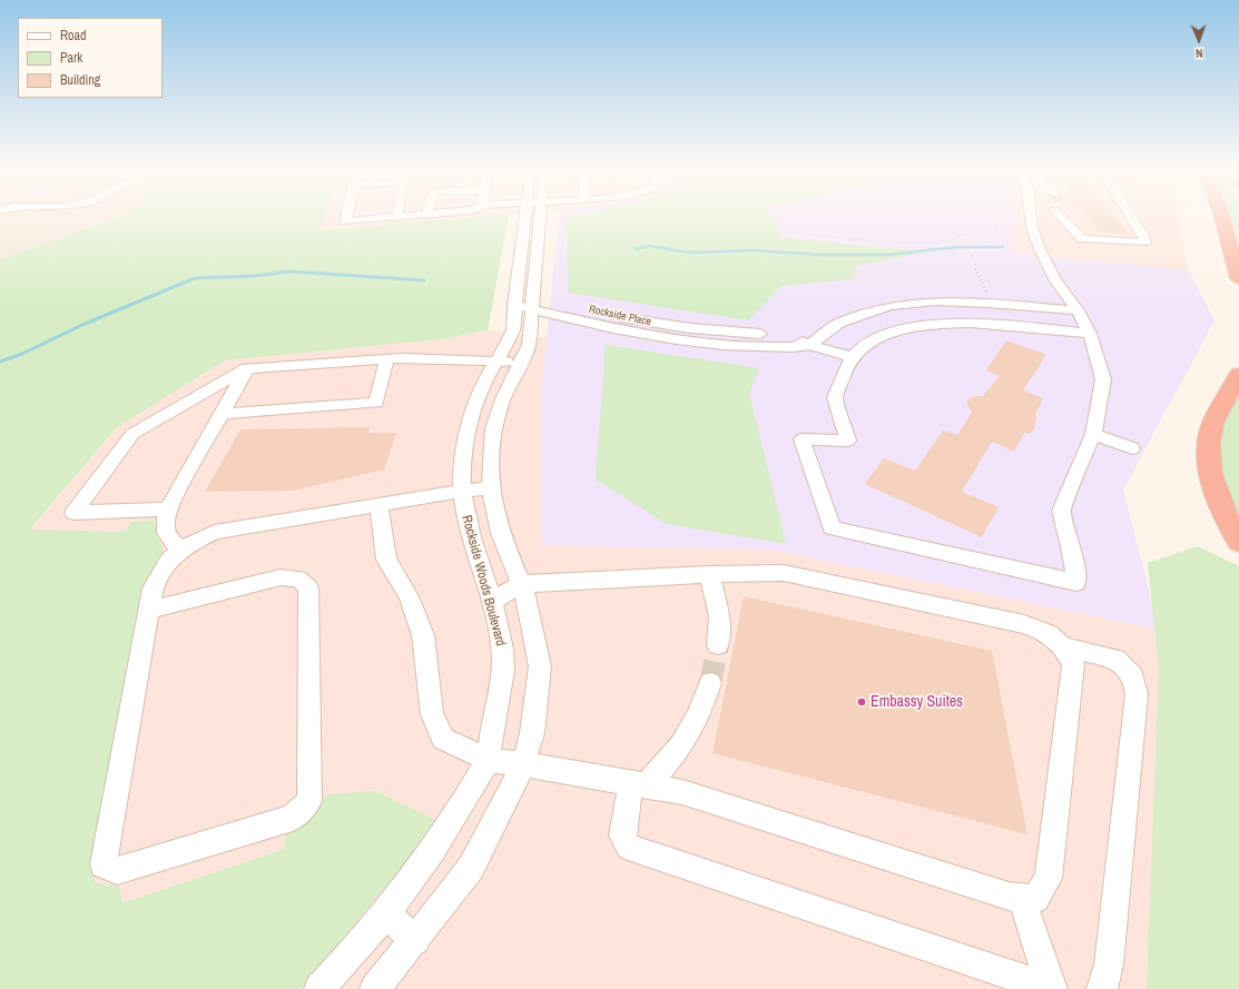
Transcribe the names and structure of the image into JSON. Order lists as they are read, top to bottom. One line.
{"streets":{"street":["Rockside Woods Boulevard"]},"places":["Embassy Suites"],"legend":["Road","Park","Building"],"north":"bottom"}
